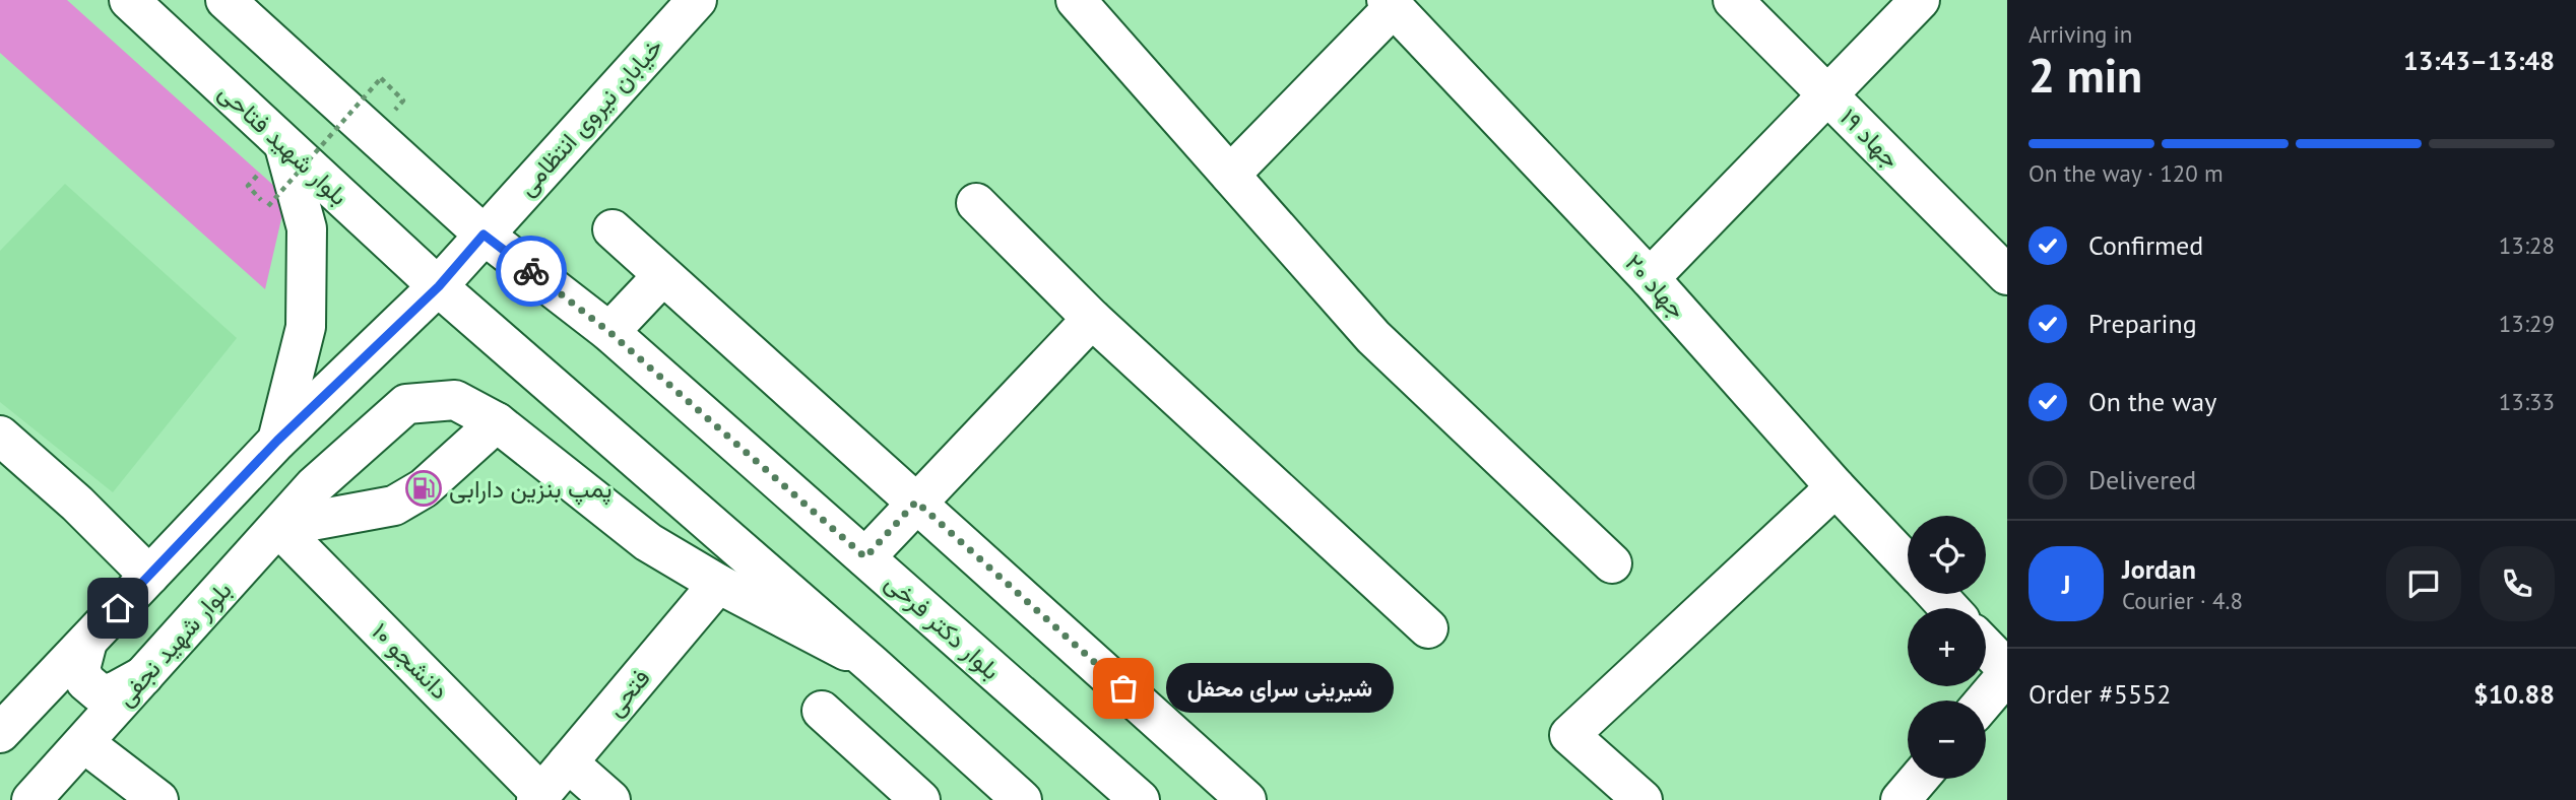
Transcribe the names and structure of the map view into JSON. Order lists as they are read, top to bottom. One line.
{"streets":{"street":["خیابان نیروی انتظامی","جهاد ۱۹","بلوار شهید فتاحی","جهاد ۲۰","بلوار دکتر فرخی","بلوار شهید نجفی","دانشجو ۱۰","فتحی"]},"crossings":[["خیابان نیروی انتظامی","بلوار دکتر فرخی"],["بلوار شهید نجفی","دانشجو ۱۰"],["بلوار شهید نجفی","فتحی"],["دانشجو ۱۰","فتحی"]],"places":{"fuel station":["پمپ بنزین دارابى"],"other":["شیرینی سرای محفل"]},"page":{"heading":["2 min","Arriving in","13:43–13:48"],"panel":["Jordan","Courier · 4.8","Order #5552","$10.88"],"bar":"On the way · 120 m","list":[["Confirmed","13:28"],["Preparing","13:29"],["On the way","13:33"],"Delivered"],"map_buttons":["+","−"],"round":"J","bubble":"شیرینی سرای محفل"}}
